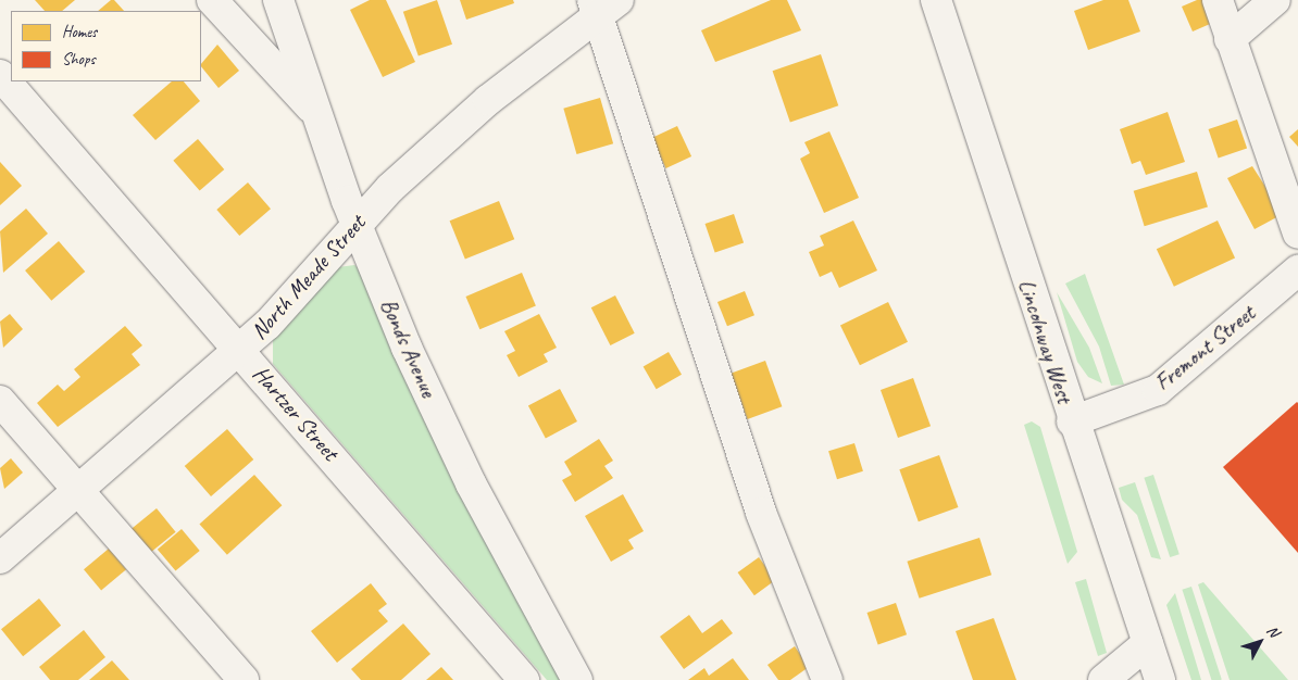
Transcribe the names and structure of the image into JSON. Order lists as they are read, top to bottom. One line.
{"streets":{"street":["North Meade Street","Lincolnway West","Bonds Avenue","Fremont Street","Hartzer Street"]},"crossings":[["North Meade Street","Bonds Avenue"],["North Meade Street","Hartzer Street"],["Lincolnway West","Fremont Street"]],"legend":["Homes","Shops"],"north":"top right"}
